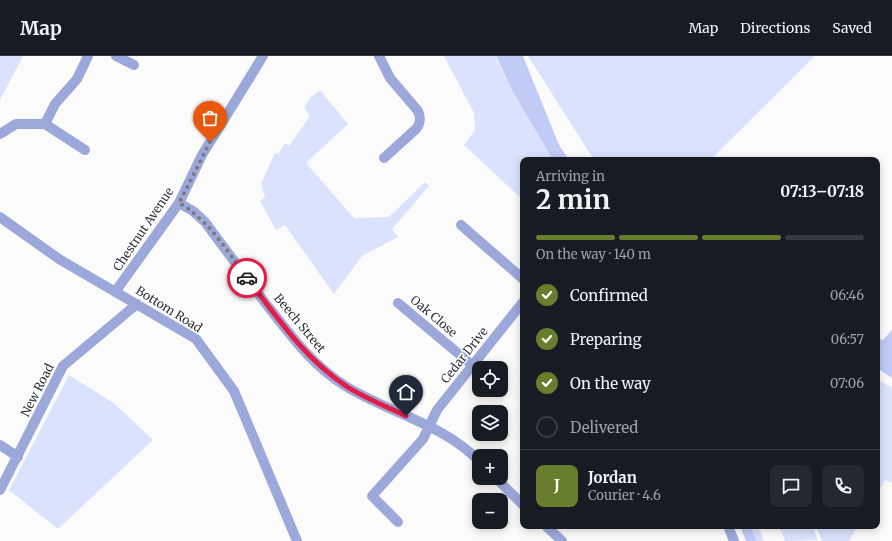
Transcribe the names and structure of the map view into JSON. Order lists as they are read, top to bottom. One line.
{"streets":{"street":["Chestnut Avenue","Bottom Road","Oak Close","Beech Street","Cedar Drive","New Road"]},"crossings":[["Chestnut Avenue","Bottom Road"],["Chestnut Avenue","Beech Street"],["Bottom Road","New Road"],["Oak Close","Cedar Drive"],["Beech Street","Cedar Drive"]],"page":{"header":"Map","nav":["Map","Directions","Saved"],"heading":["2 min","Arriving in","07:13–07:18"],"panel":["Jordan","Courier · 4.6"],"bar":"On the way · 140 m","list":[["Confirmed","06:46"],["Preparing","06:57"],["On the way","07:06"],"Delivered"],"map_buttons":["+","−"],"round":"J"}}
